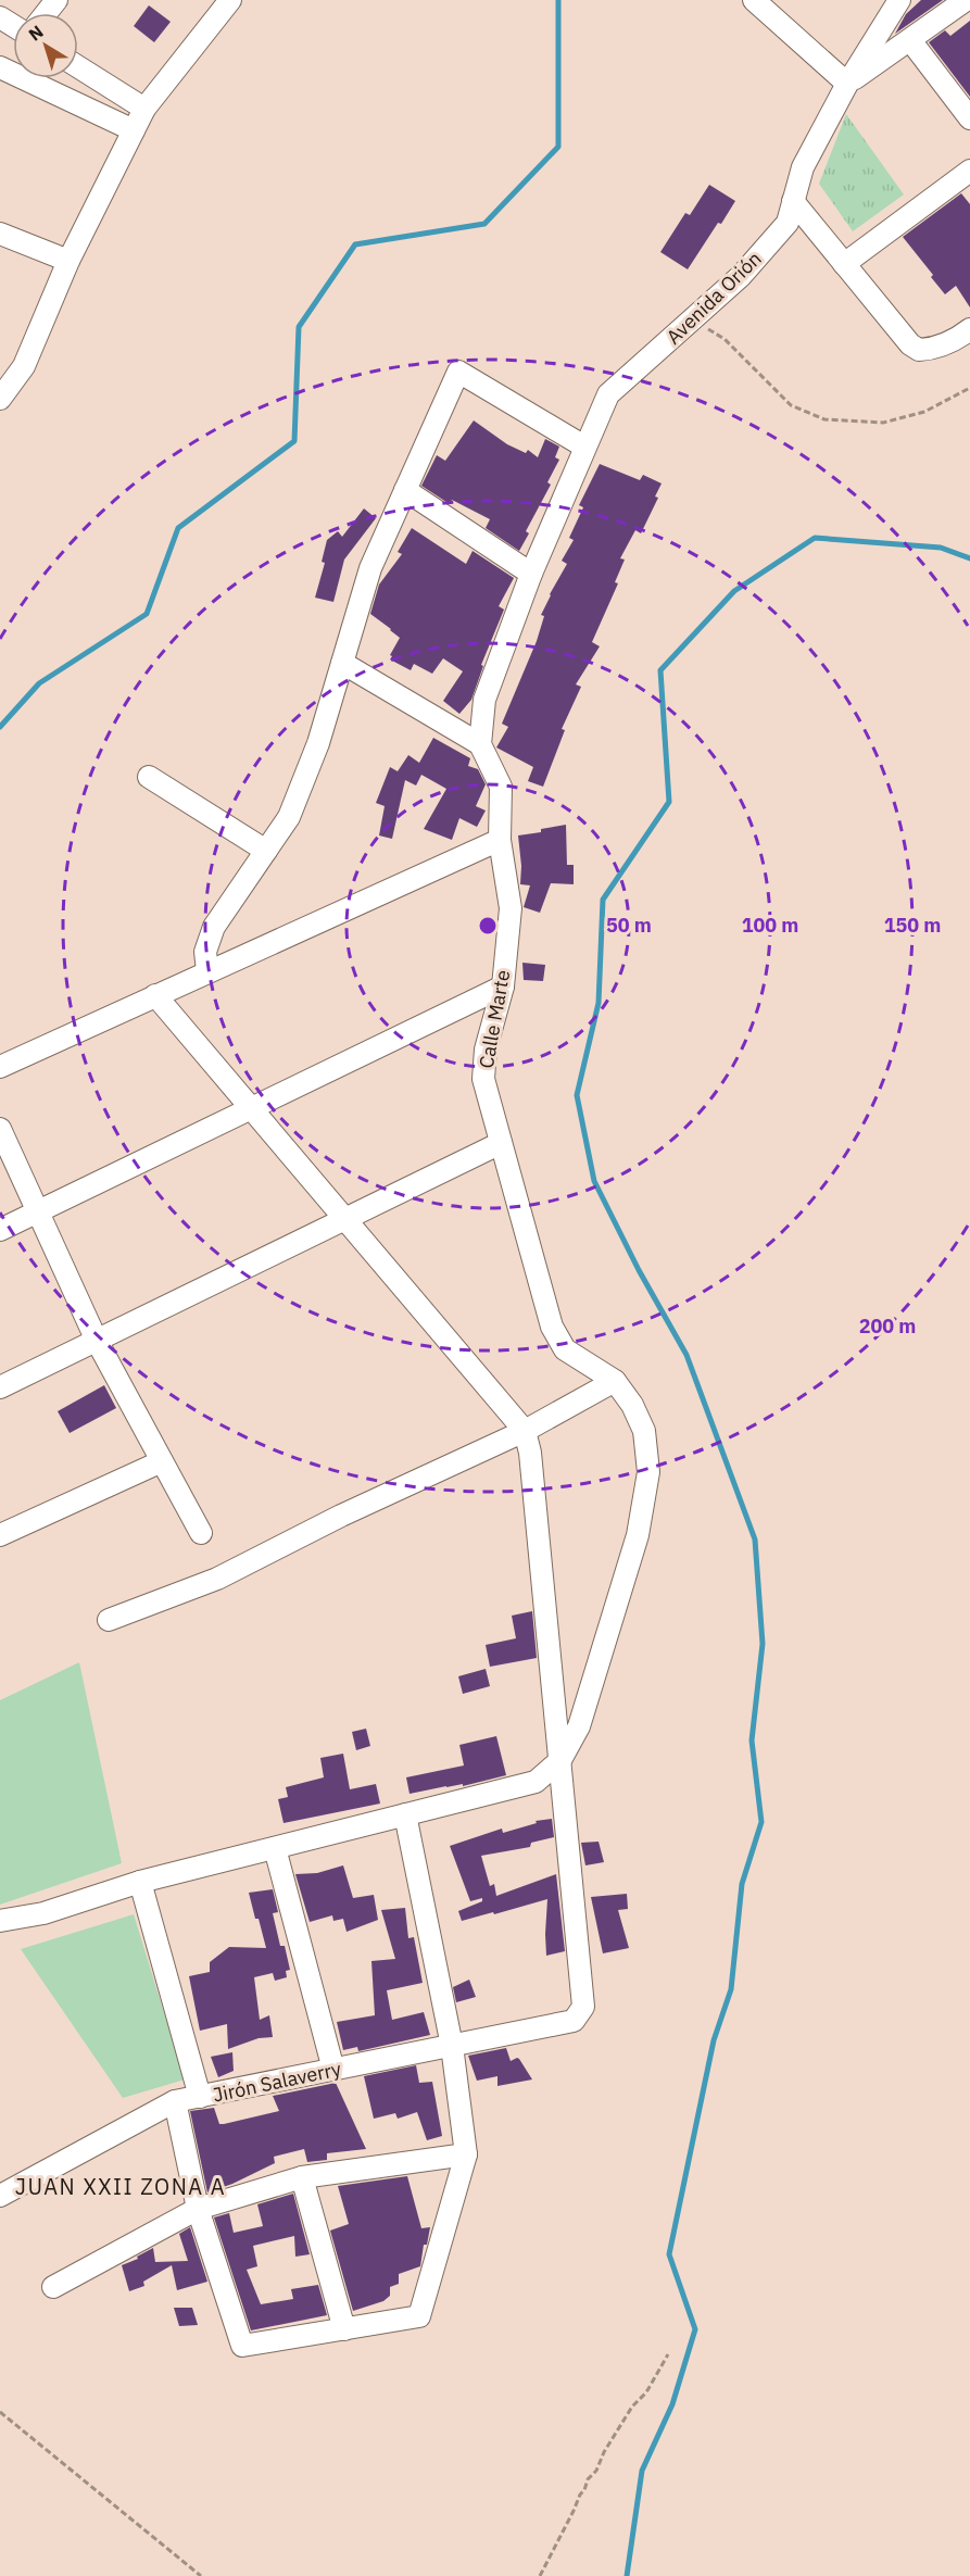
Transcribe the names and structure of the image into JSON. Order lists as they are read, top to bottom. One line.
{"streets":{"street":["Avenida Orión","Calle Marte","Jirón Salaverry"]},"districts":["JUAN XXII ZONA A"],"north":"top left","rings":["50 m","100 m","150 m","200 m"]}
